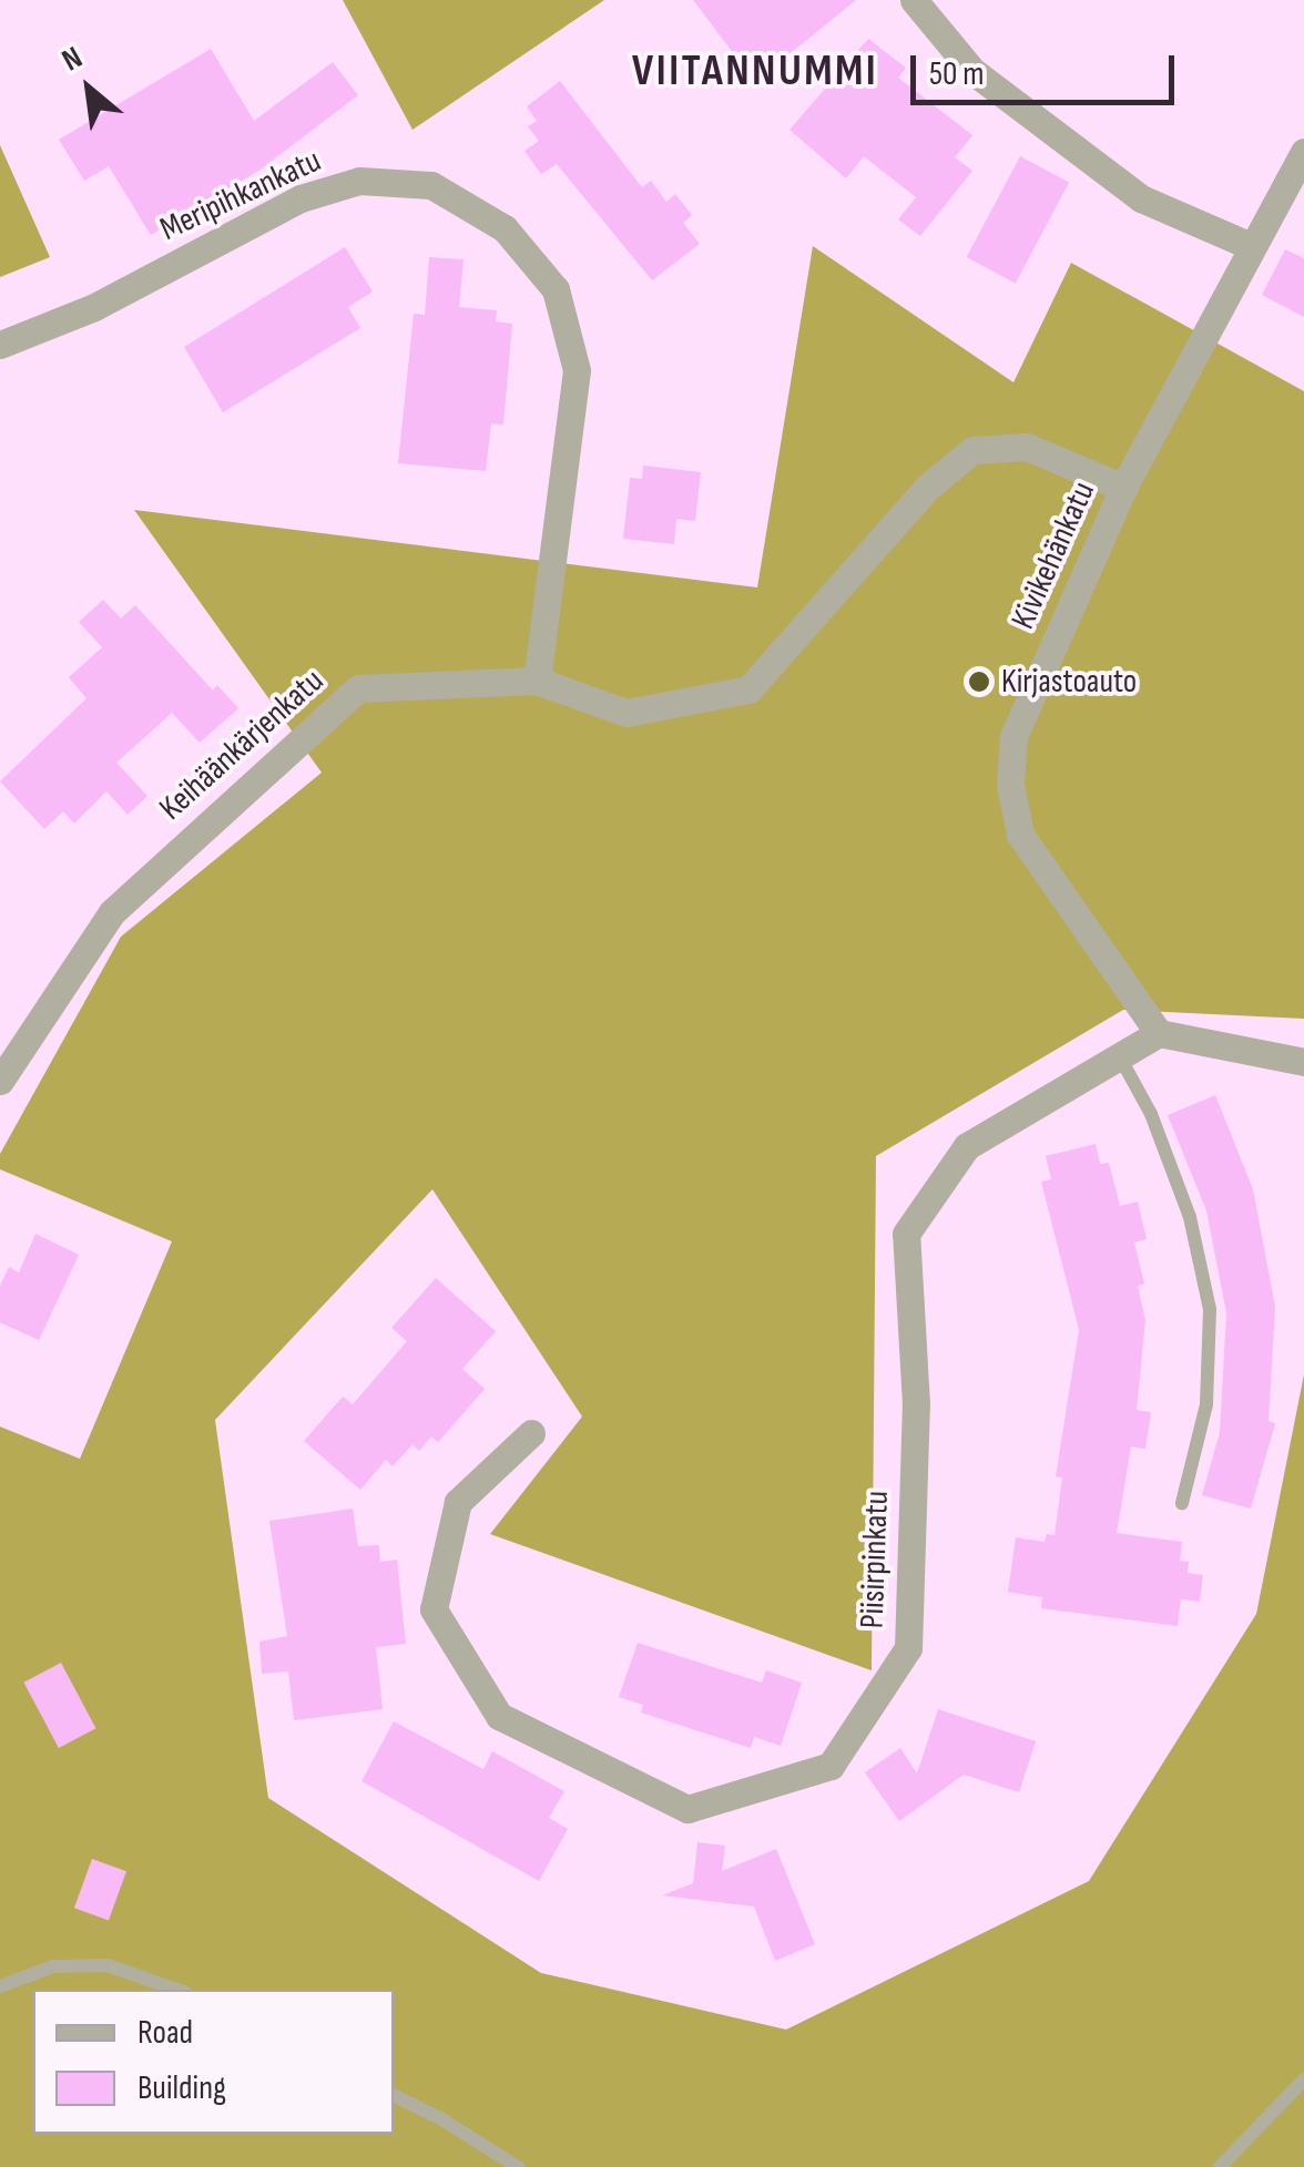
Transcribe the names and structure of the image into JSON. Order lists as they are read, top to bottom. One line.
{"streets":{"street":["Meripihkankatu","Kivikehänkatu","Keihäänkärjenkatu","Piisirpinkatu"]},"crossings":[["Meripihkankatu","Keihäänkärjenkatu"],["Kivikehänkatu","Keihäänkärjenkatu"],["Kivikehänkatu","Piisirpinkatu"]],"districts":["VIITANNUMMI"],"places":["Kirjastoauto"],"legend":["Road","Building"],"scale_bar":"50 m","north":"top left"}
